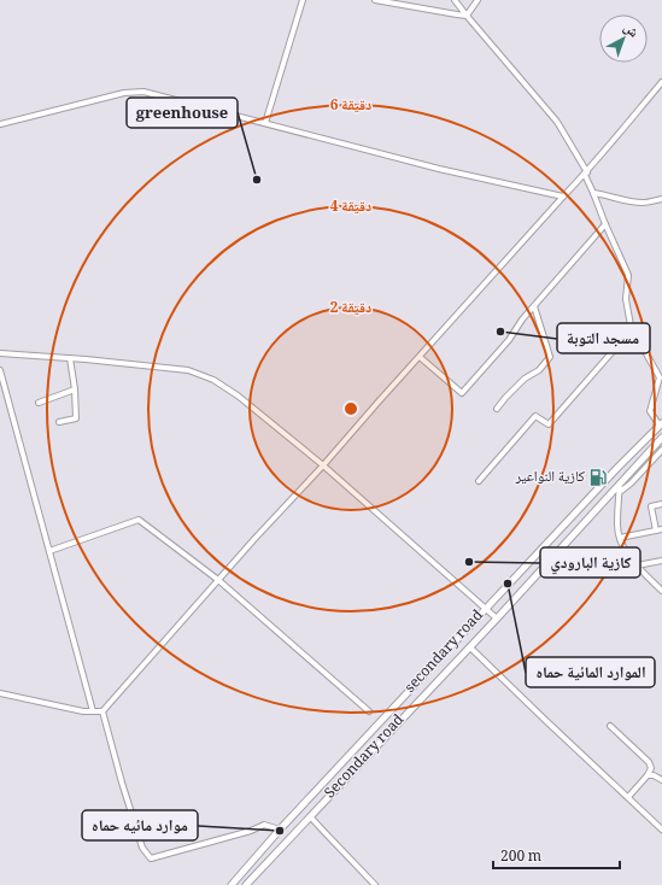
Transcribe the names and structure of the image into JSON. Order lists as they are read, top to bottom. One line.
{"streets":{"main road":["secondary road","Secondary road"]},"places":{"other":["greenhouse","مسجد التوبة","كازية البارودي","الموارد المائية حماه","موارد مائيه حماه"],"fuel station":["كازية النواعير"]},"scale_bar":"200 m","north":"top right","rings":["6 دقيقة","4 دقيقة","2 دقيقة"]}
